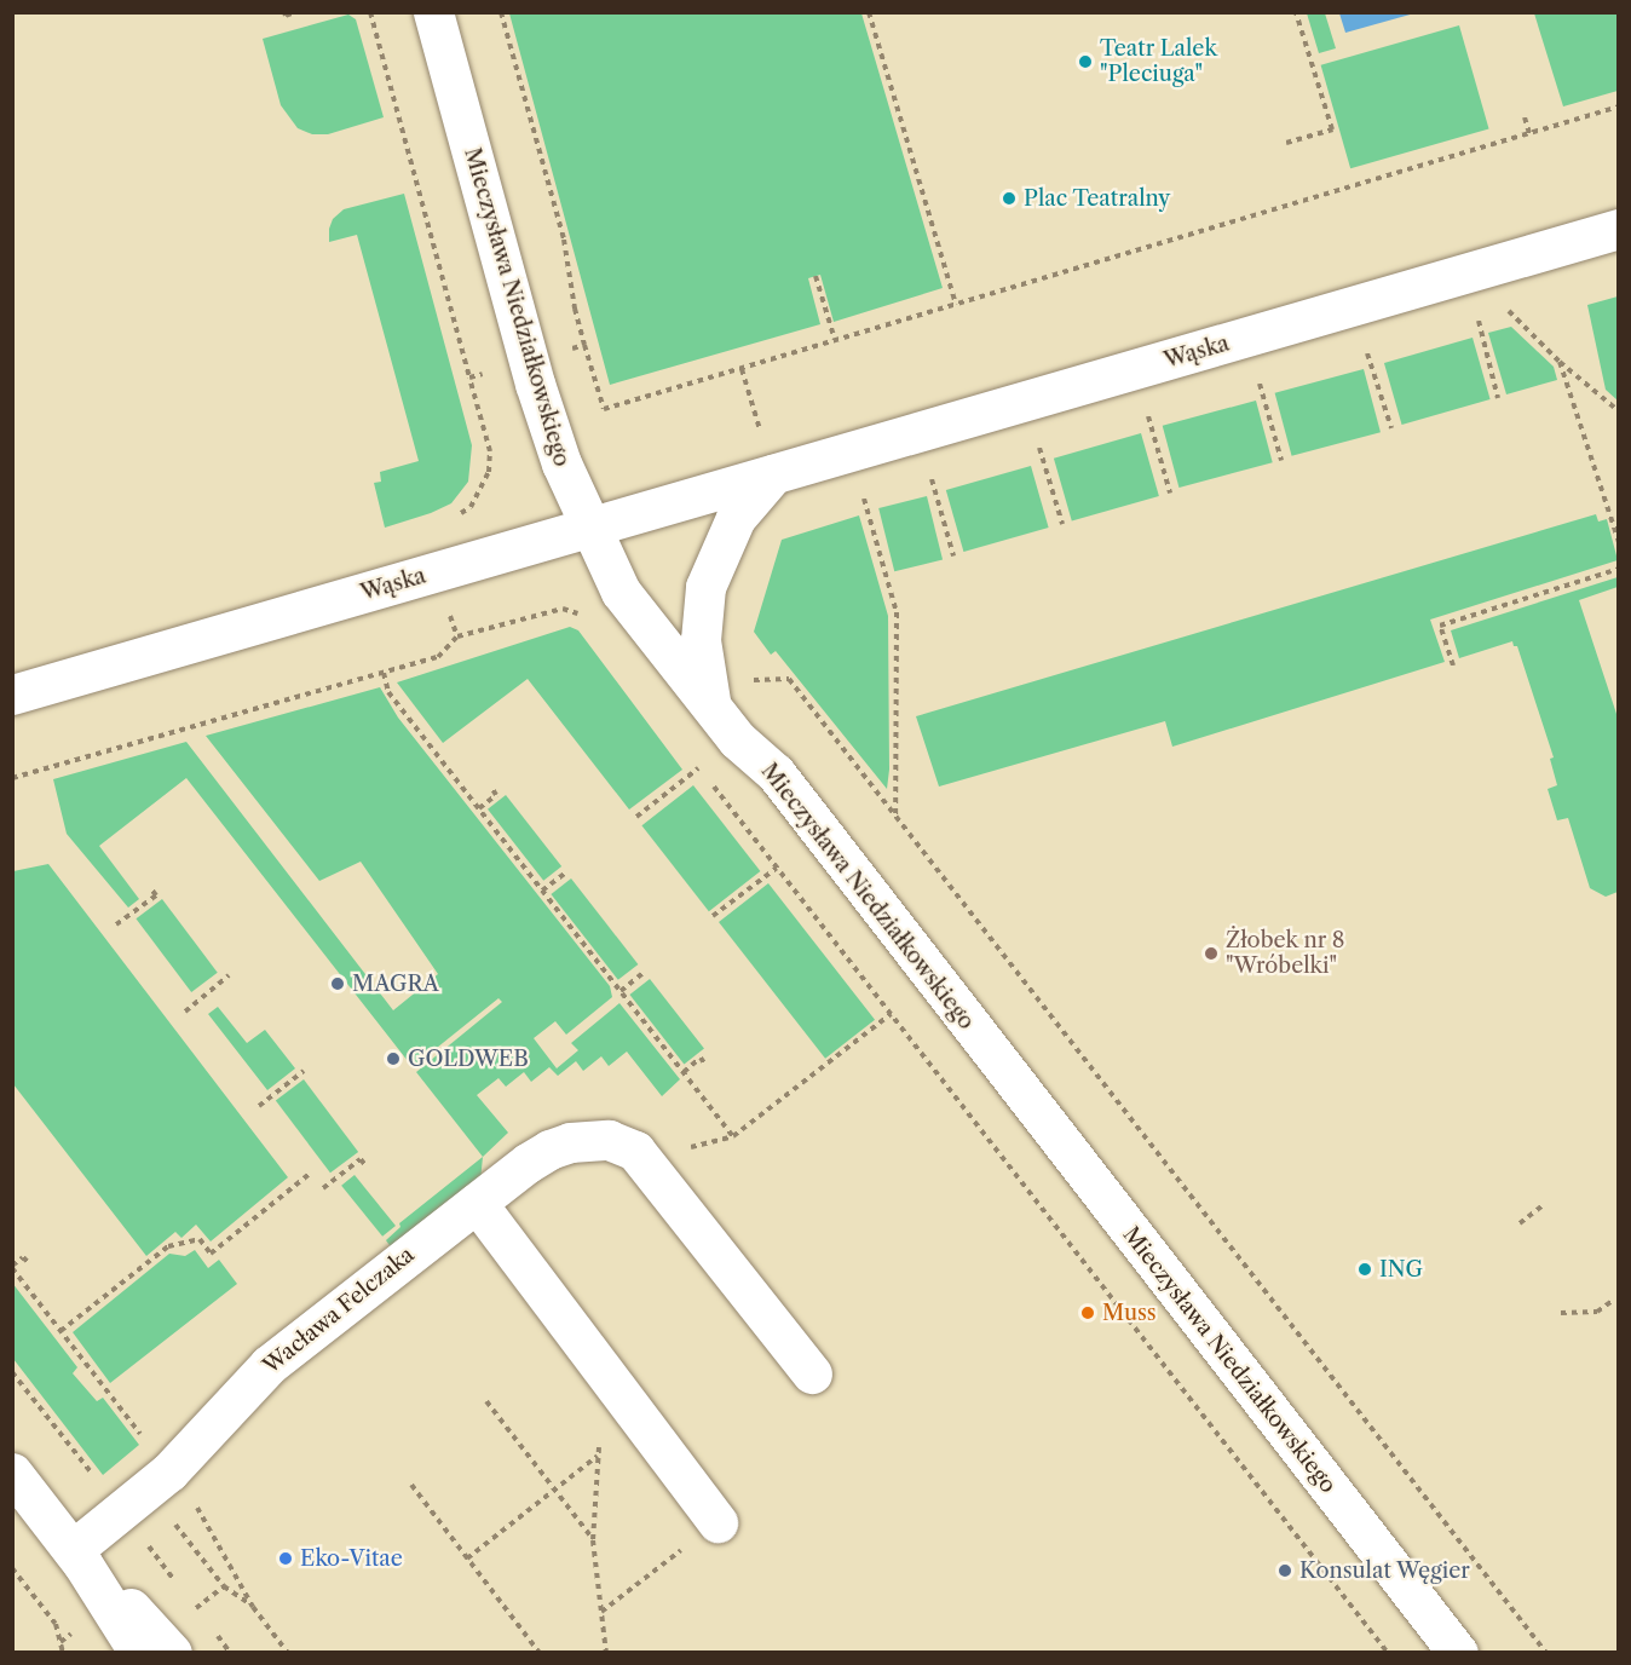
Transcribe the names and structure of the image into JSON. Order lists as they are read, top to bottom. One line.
{"streets":{"street":["Mieczysława Niedziałkowskiego","Wąska","Wacława Felczaka"]},"crossings":[["Mieczysława Niedziałkowskiego","Wąska"]],"places":["Teatr Lalek \"Pleciuga\"","Plac Teatralny","Żłobek nr 8 \"Wróbelki\"","MAGRA","GOLDWEB","ING","Muss","Eko-Vitae","Konsulat Węgier"]}
